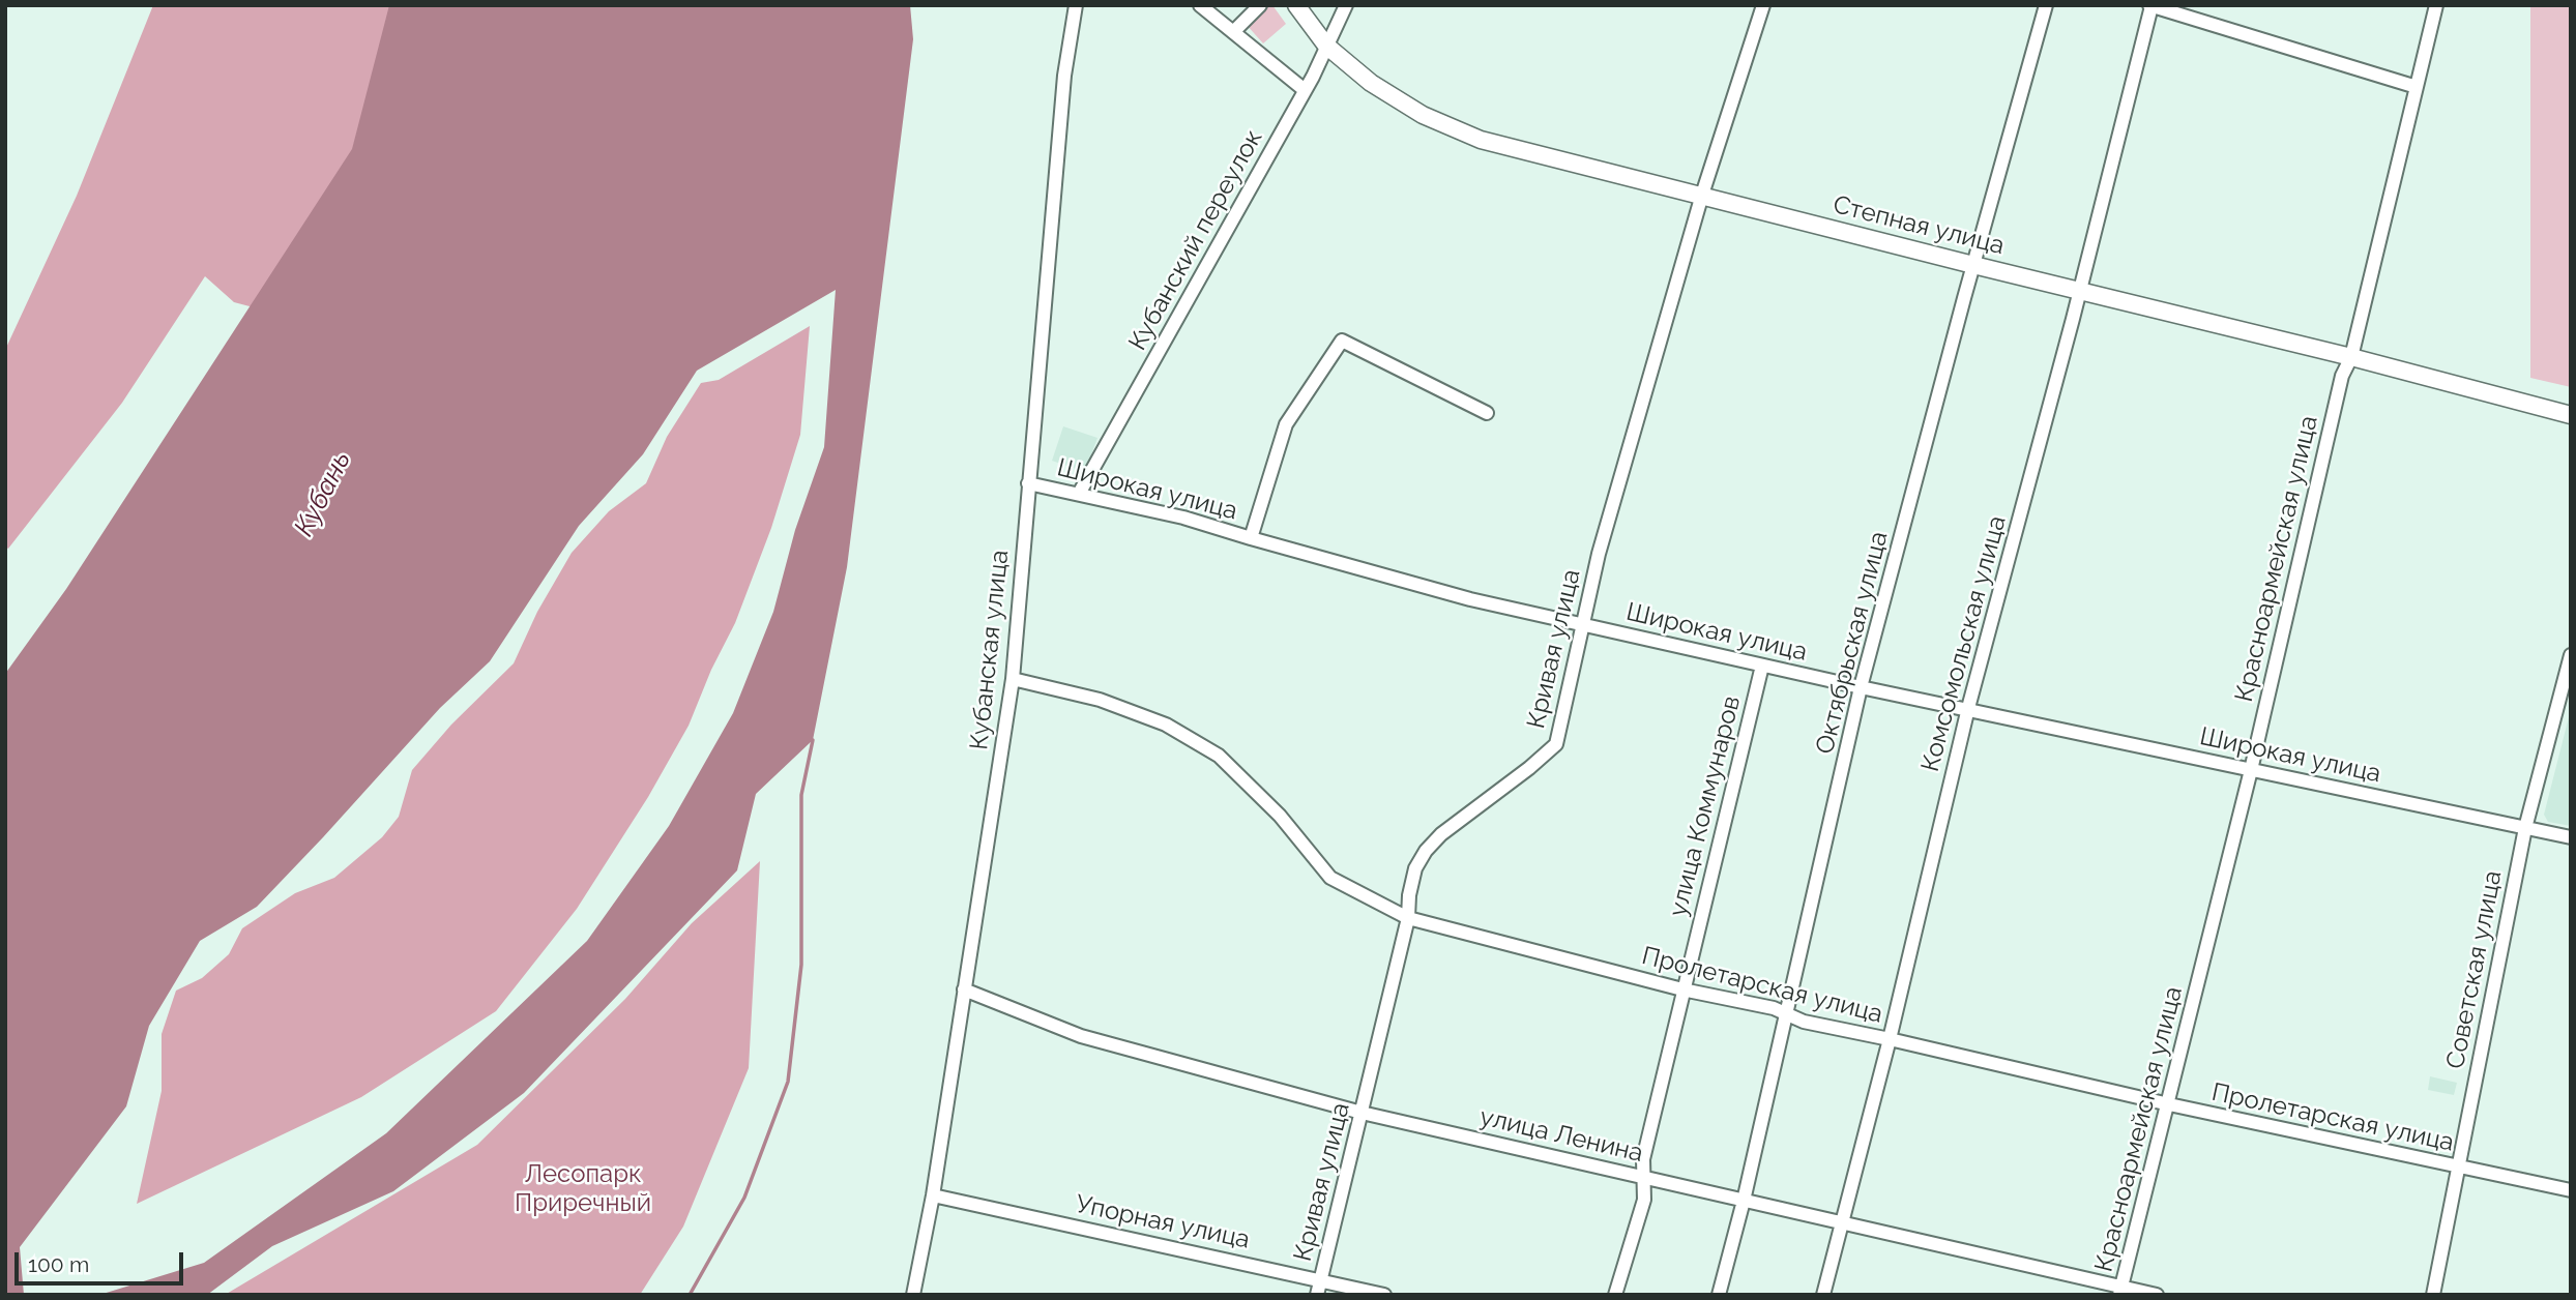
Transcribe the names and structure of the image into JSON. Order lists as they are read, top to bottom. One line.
{"streets":{"main road":["Степная улица"],"street":["Кубанский переулок","Широкая улица","Красноармейская улица","Октябрьская улица","Комсомольская улица","Кривая улица","Кубанская улица","улица Коммунаров","Советская улица","Пролетарская улица","улица Ленина","Упорная улица"]},"crossings":[["Степная улица","Кубанский переулок"],["Степная улица","Красноармейская улица"],["Степная улица","Октябрьская улица"],["Степная улица","Комсомольская улица"],["Степная улица","Кривая улица"],["Кубанский переулок","Широкая улица"],["Широкая улица","Красноармейская улица"],["Широкая улица","Октябрьская улица"],["Широкая улица","Комсомольская улица"],["Широкая улица","Кривая улица"],["Широкая улица","Кубанская улица"],["Широкая улица","улица Коммунаров"],["Широкая улица","Советская улица"],["Красноармейская улица","Пролетарская улица"],["Красноармейская улица","улица Ленина"],["Октябрьская улица","Пролетарская улица"],["Октябрьская улица","улица Ленина"],["Комсомольская улица","Пролетарская улица"],["Комсомольская улица","улица Ленина"],["Кривая улица","Пролетарская улица"],["Кривая улица","улица Ленина"],["Кривая улица","Упорная улица"],["Кубанская улица","Пролетарская улица"],["Кубанская улица","улица Ленина"],["Кубанская улица","Упорная улица"],["улица Коммунаров","Пролетарская улица"],["улица Коммунаров","улица Ленина"],["Советская улица","Пролетарская улица"]],"water":["Кубань"],"parks":["Лесопарк Приречный"],"scale_bar":"100 m"}
